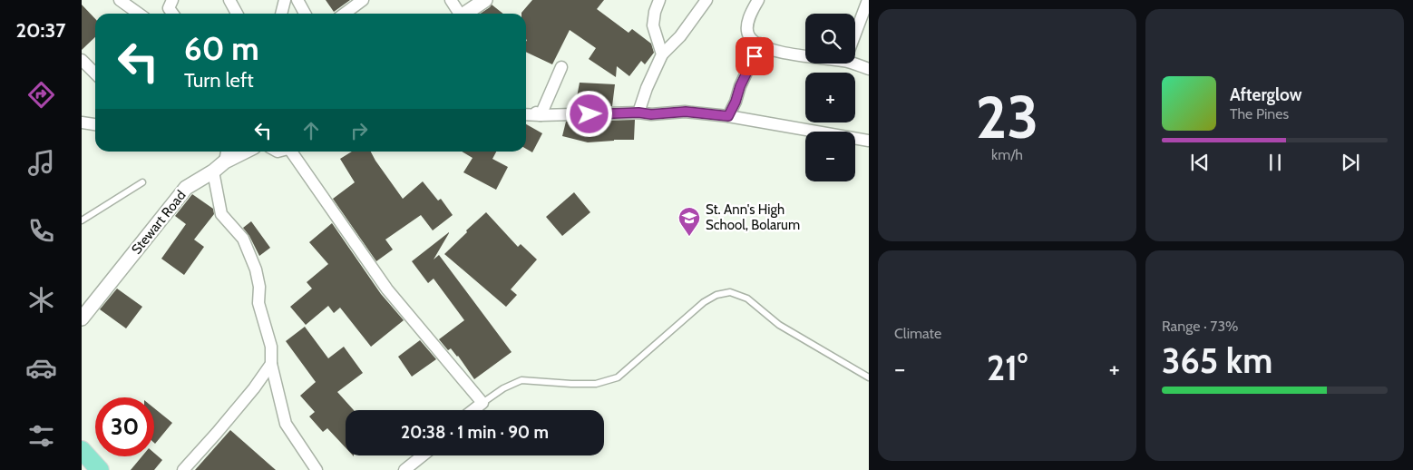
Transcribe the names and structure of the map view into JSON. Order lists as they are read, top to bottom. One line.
{"streets":{"street":["Stewart Road"]},"places":{"school or university":["St. Ann's High School, Bolarum"]},"page":{"tabs":"20:37","tile":[["23","km/h"],"Climate",["Range · 73%","365 km"]],"map_buttons":["+","−"],"turn":["60 m","Turn left"],"song":["Afterglow","The Pines"],"heat":["−","21°","+"],"limit":"30","trip":"20:38 · 1 min · 90 m"}}
